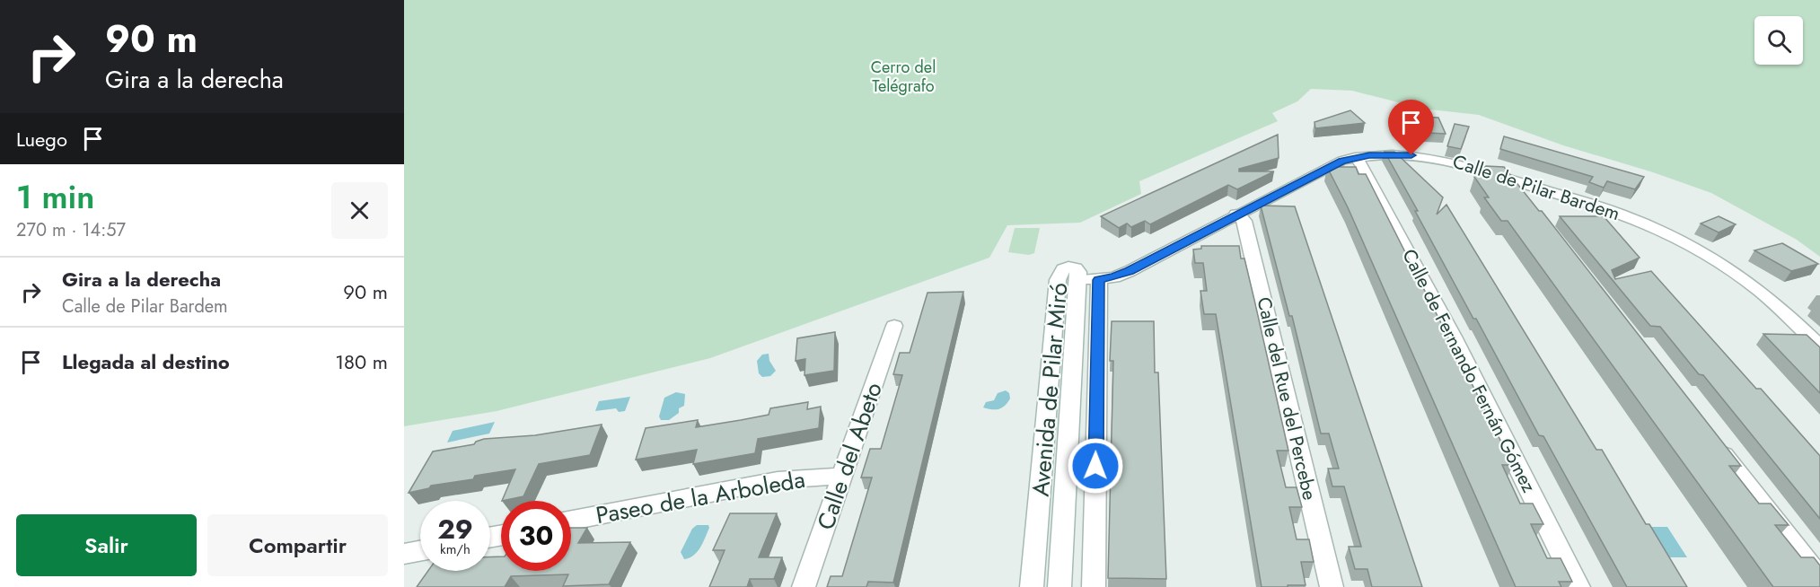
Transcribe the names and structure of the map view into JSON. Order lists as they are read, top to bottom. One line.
{"streets":{"street":["Calle de Pilar Bardem","Calle de Fernando Fernán Gómez","Avenida de Pilar Miró","Calle del Rue del Percebe","Calle del Abeto","Paseo de la Arboleda"]},"crossings":[["Calle de Pilar Bardem","Calle de Fernando Fernán Gómez"],["Calle de Pilar Bardem","Avenida de Pilar Miró"],["Calle de Pilar Bardem","Calle del Rue del Percebe"],["Calle del Abeto","Paseo de la Arboleda"]],"parks":["Cerro del Telégrafo"],"page":{"turn":["90 m","Gira a la derecha"],"then":"Luego","heading":["1 min","270 m · 14:57"],"list":[{"name":"Gira a la derecha","note":"Calle de Pilar Bardem","value":"90 m"},{"name":"Llegada al destino","value":"180 m"}],"speed":"29 km/h","limit":"30","buttons":["Salir","Compartir"]}}
